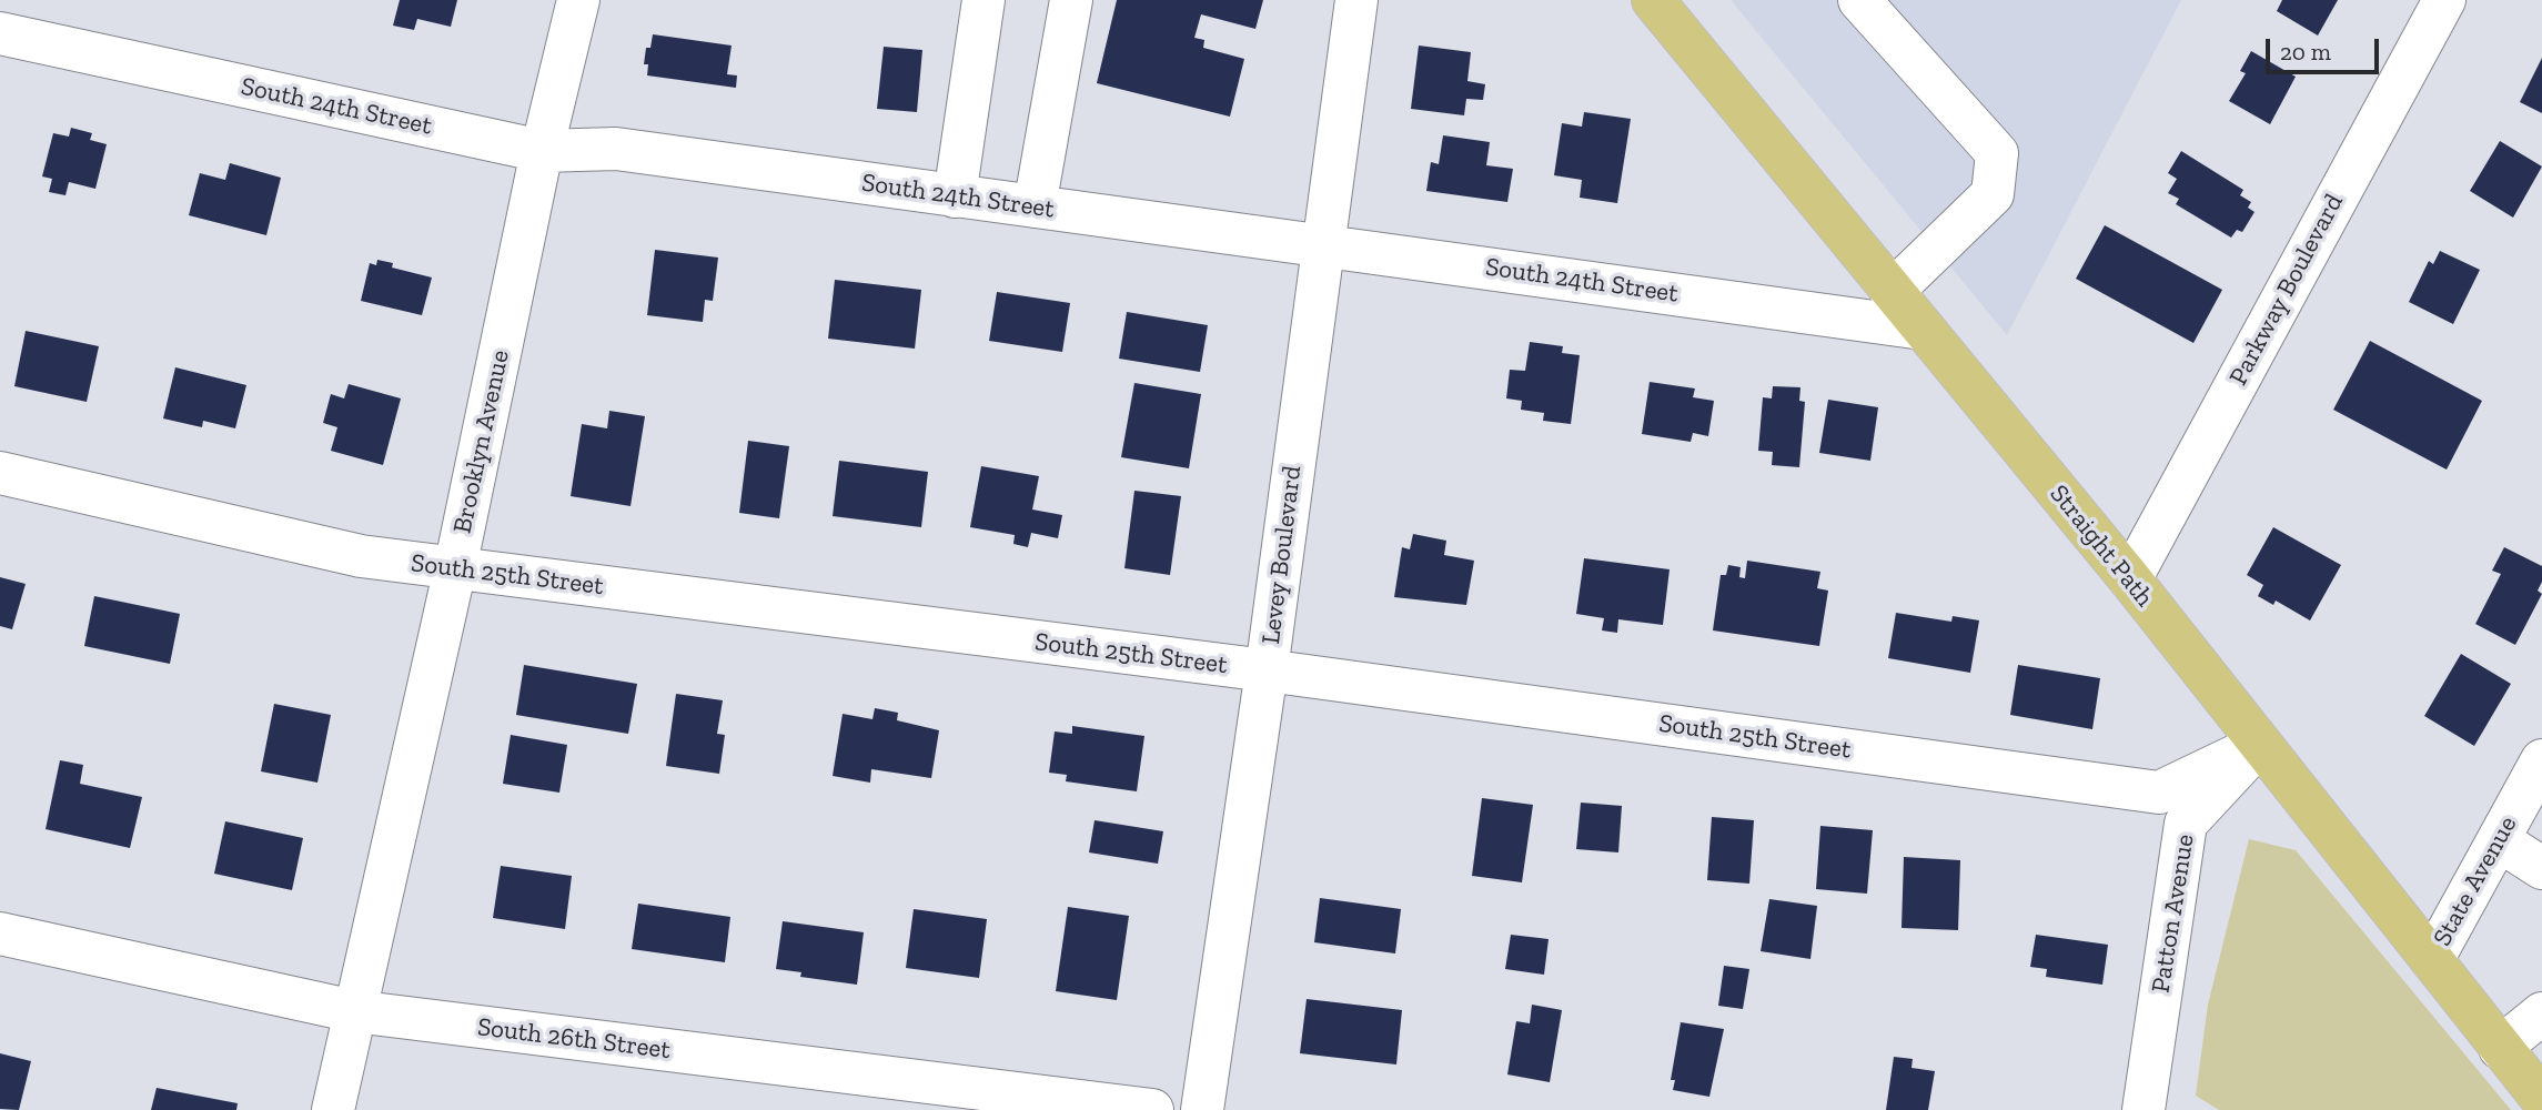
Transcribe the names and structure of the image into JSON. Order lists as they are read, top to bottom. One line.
{"streets":{"main road":["Straight Path"],"street":["South 24th Street","Parkway Boulevard","Brooklyn Avenue","Levey Boulevard","South 25th Street","State Avenue","Patton Avenue","South 26th Street"]},"crossings":[["South 24th Street","Brooklyn Avenue"],["South 24th Street","Straight Path"],["South 24th Street","Levey Boulevard"],["Parkway Boulevard","Straight Path"],["Brooklyn Avenue","South 25th Street"],["Brooklyn Avenue","South 26th Street"],["Straight Path","South 25th Street"],["Straight Path","State Avenue"],["Straight Path","Patton Avenue"],["Levey Boulevard","South 25th Street"],["South 25th Street","Patton Avenue"]],"scale_bar":"20 m"}
